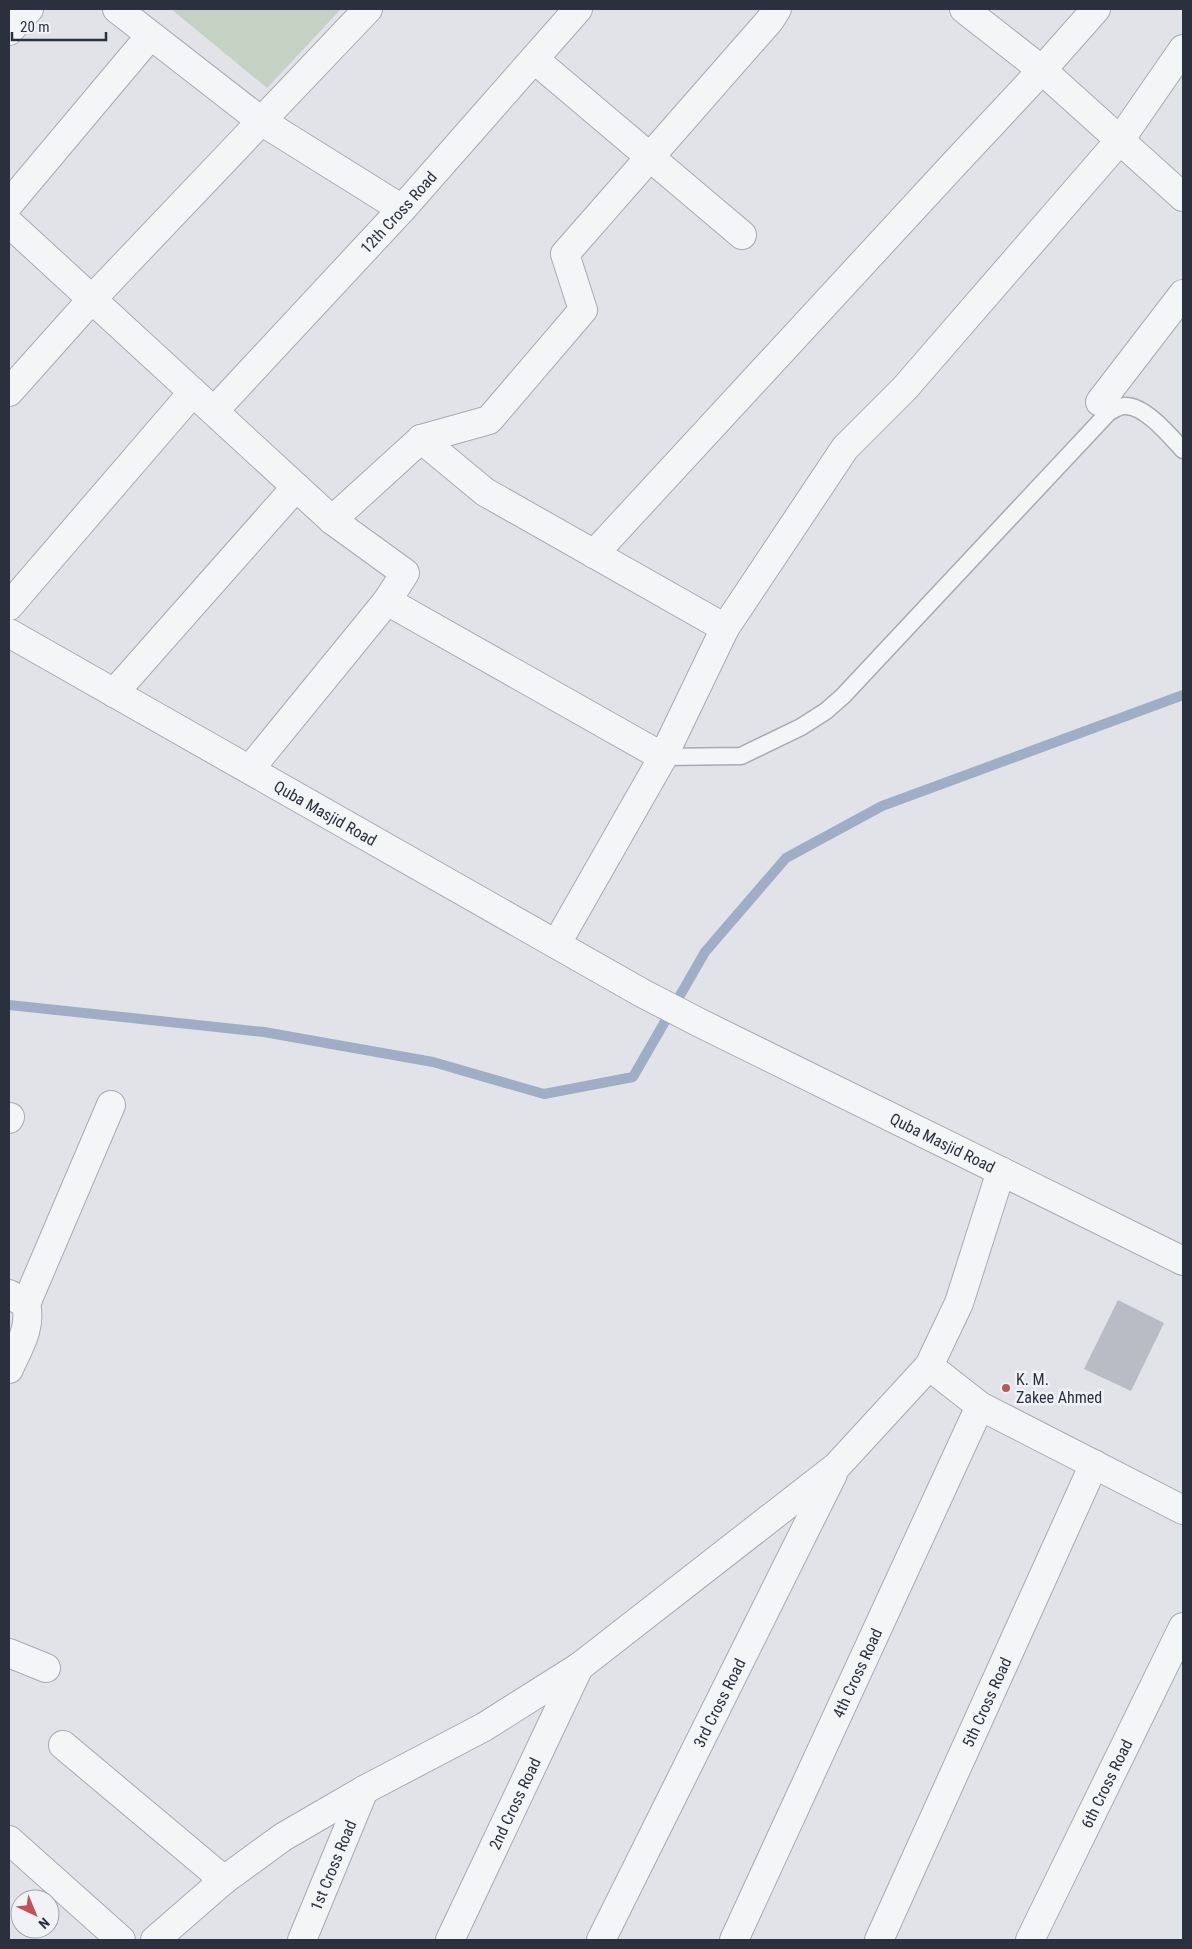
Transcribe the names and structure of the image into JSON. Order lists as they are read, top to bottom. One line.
{"streets":{"street":["12th Cross Road","Quba Masjid Road","4th Cross Road","5th Cross Road","3rd Cross Road","6th Cross Road","2nd Cross Road","1st Cross Road"]},"places":["K. M. Zakee Ahmed"],"scale_bar":"20 m","north":"bottom right"}
